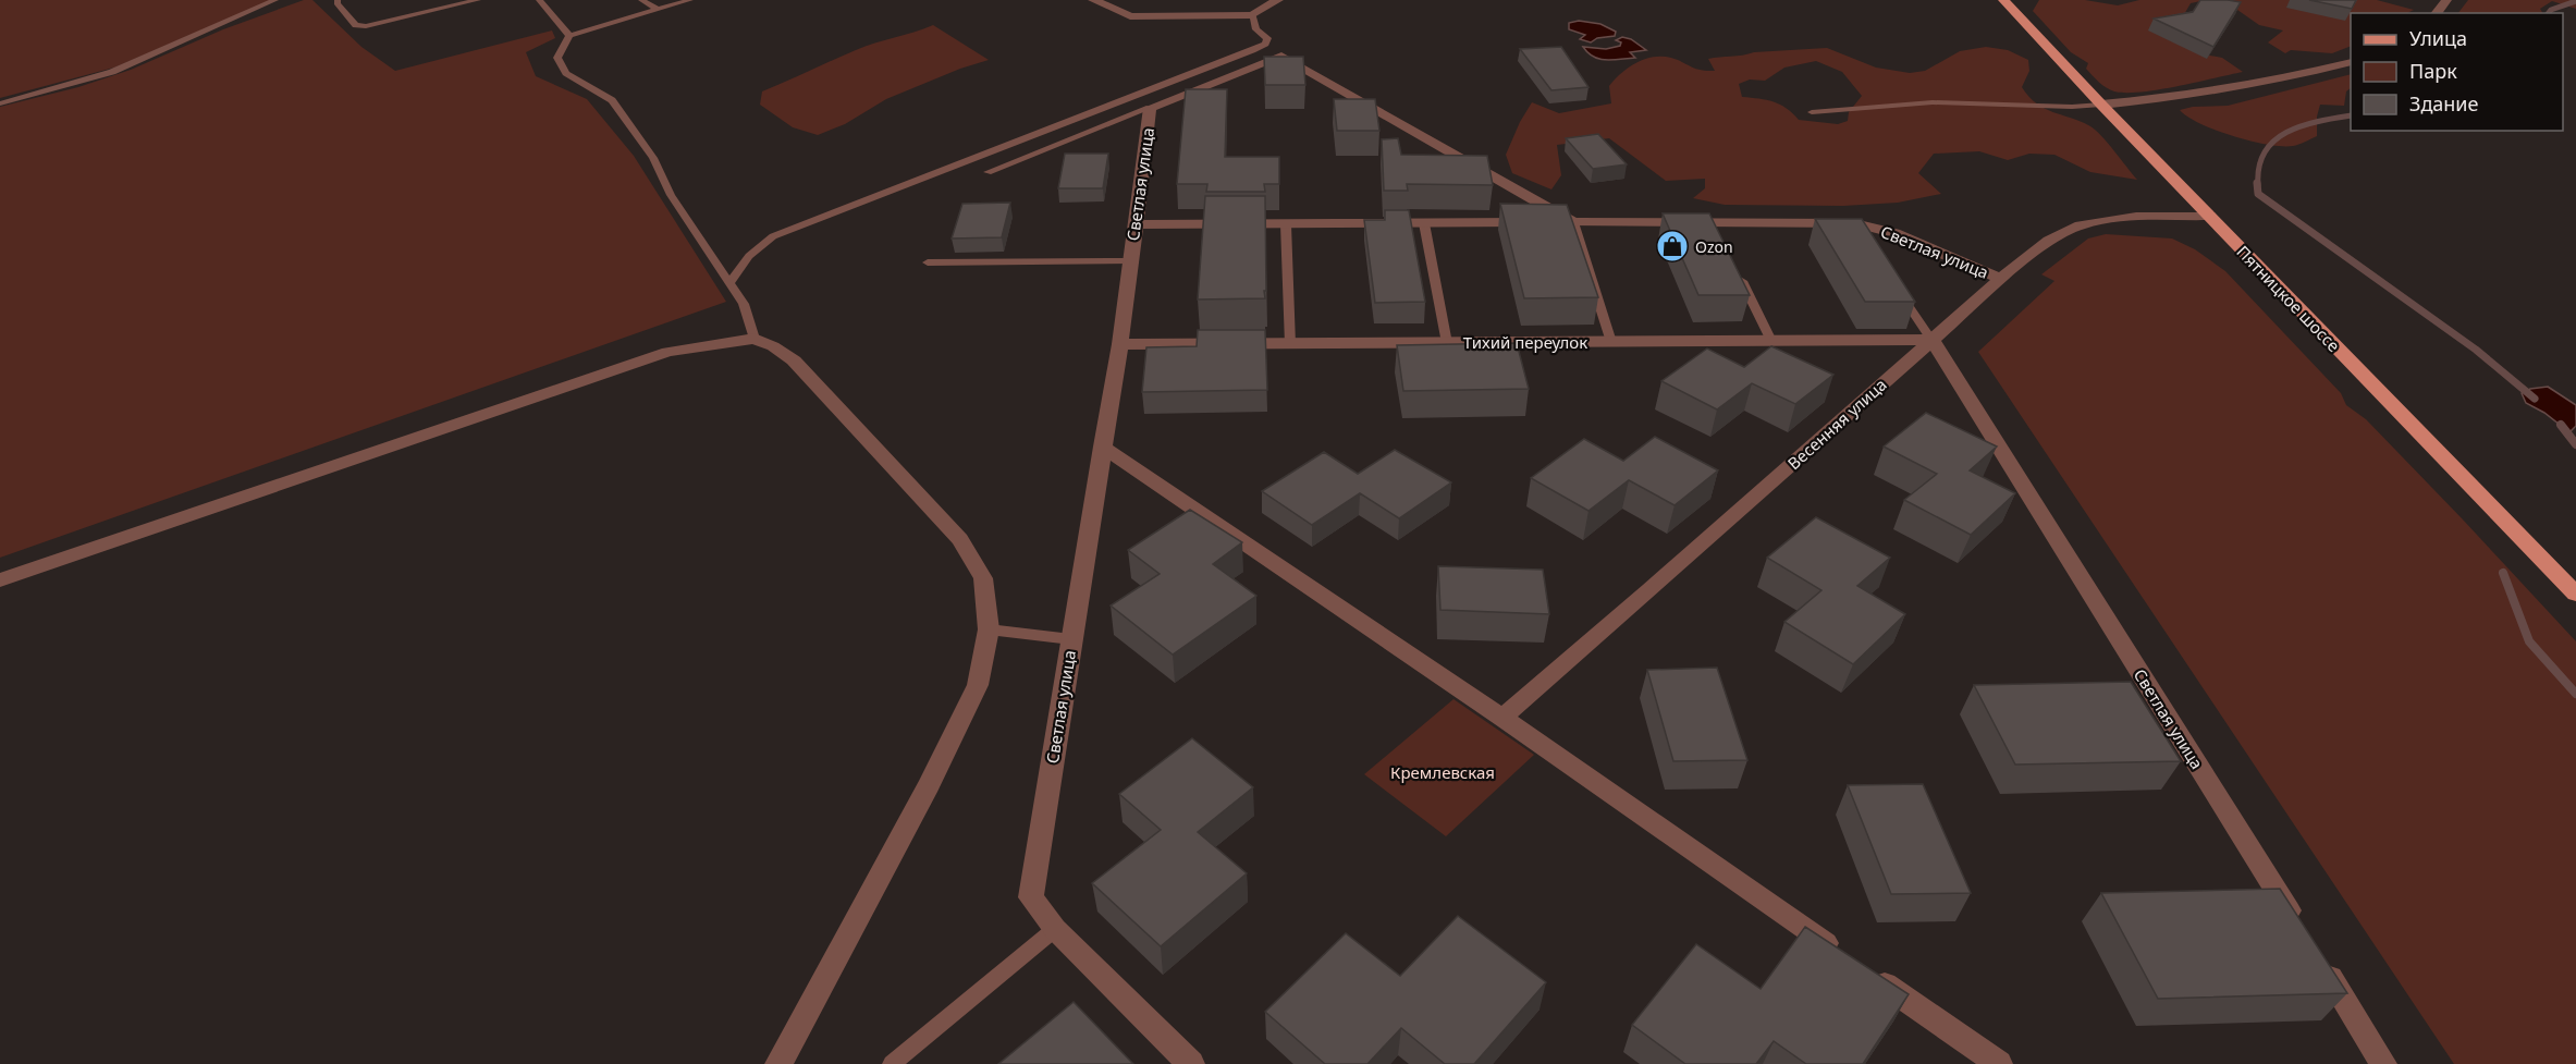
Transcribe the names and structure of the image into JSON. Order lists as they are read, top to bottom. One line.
{"streets":{"main road":["Пятницкое шоссе"],"street":["Светлая улица","Тихий переулок","Весенняя улица"]},"crossings":[["Светлая улица","Тихий переулок"],["Светлая улица","Весенняя улица"],["Пятницкое шоссе","Весенняя улица"],["Тихий переулок","Весенняя улица"]],"parks":["Кремлевская"],"places":{"shop":["Ozon"]},"legend":["Улица","Парк","Здание"]}
